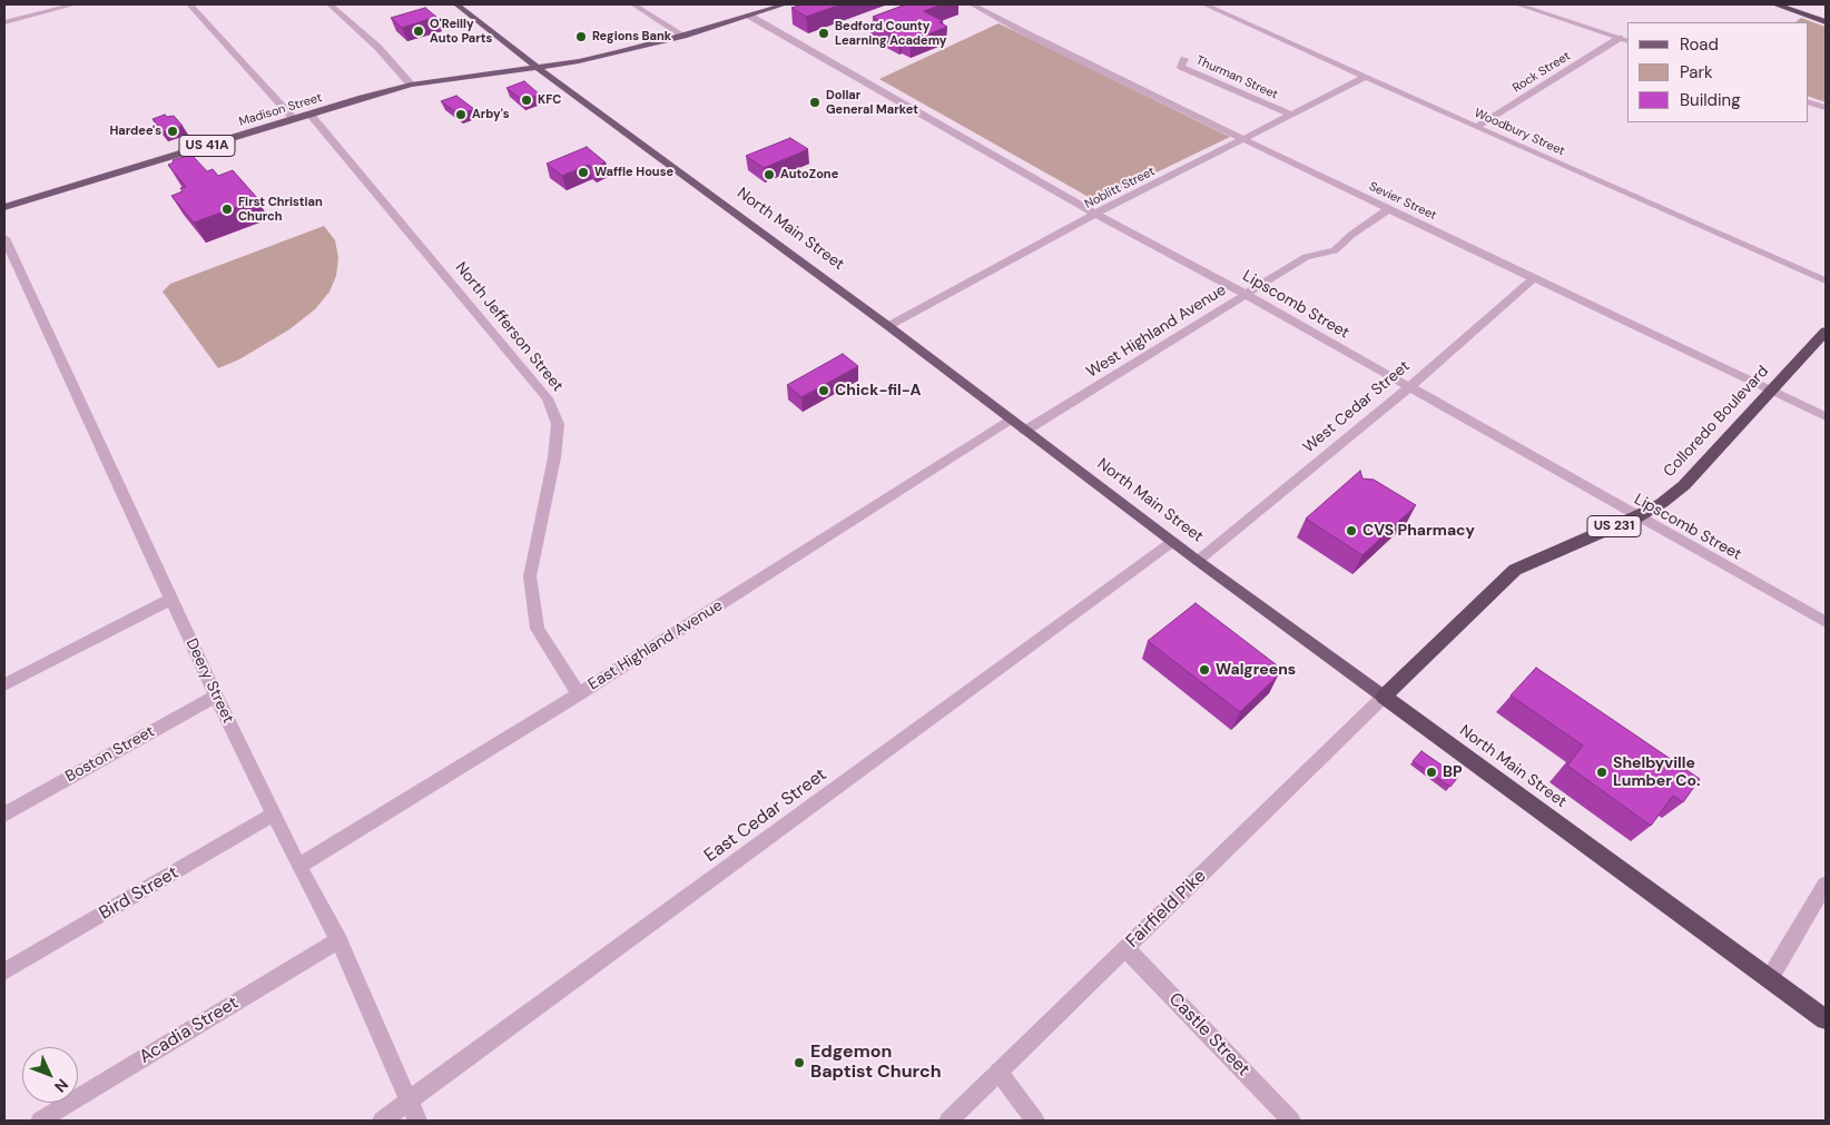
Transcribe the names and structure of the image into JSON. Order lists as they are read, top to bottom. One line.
{"streets":{"highway":["North Main Street","Colloredo Boulevard","US 231"],"main road":["Madison Street","US 41A"],"street":["Rock Street","Thurman Street","Woodbury Street","Noblitt Street","Sevier Street","Lipscomb Street","North Jefferson Street","West Highland Avenue","West Cedar Street","East Highland Avenue","Deery Street","Boston Street","East Cedar Street","Bird Street","Fairfield Pike","Acadia Street","Castle Street"]},"crossings":[["Rock Street","Woodbury Street"],["Thurman Street","Noblitt Street"],["Madison Street","US 41A"],["Madison Street","North Main Street"],["Madison Street","North Jefferson Street"],["Woodbury Street","Noblitt Street"],["US 41A","North Main Street"],["US 41A","Lipscomb Street"],["Noblitt Street","Sevier Street"],["Noblitt Street","North Main Street"],["Noblitt Street","Lipscomb Street"],["Sevier Street","West Highland Avenue"],["Sevier Street","West Cedar Street"],["Sevier Street","Colloredo Boulevard"],["North Main Street","West Highland Avenue"],["North Main Street","West Cedar Street"],["North Main Street","Colloredo Boulevard"],["North Main Street","East Highland Avenue"],["North Main Street","East Cedar Street"],["North Main Street","Fairfield Pike"],["Lipscomb Street","West Highland Avenue"],["Lipscomb Street","West Cedar Street"],["Lipscomb Street","Colloredo Boulevard"],["North Jefferson Street","East Highland Avenue"],["Colloredo Boulevard","Fairfield Pike"],["East Highland Avenue","Deery Street"],["Deery Street","Boston Street"],["Deery Street","East Cedar Street"],["Deery Street","Bird Street"],["Deery Street","Acadia Street"],["Fairfield Pike","Castle Street"]],"places":["O'Reilly Auto Parts","Bedford County Learning Academy","Regions Bank","KFC","Dollar General Market","Arby's","Hardee's","Waffle House","AutoZone","First Christian Church","Chick-fil-A","CVS Pharmacy","Walgreens","BP","Shelbyville Lumber Co.","Edgemon Baptist Church"],"legend":["Road","Park","Building"],"north":"bottom right"}
